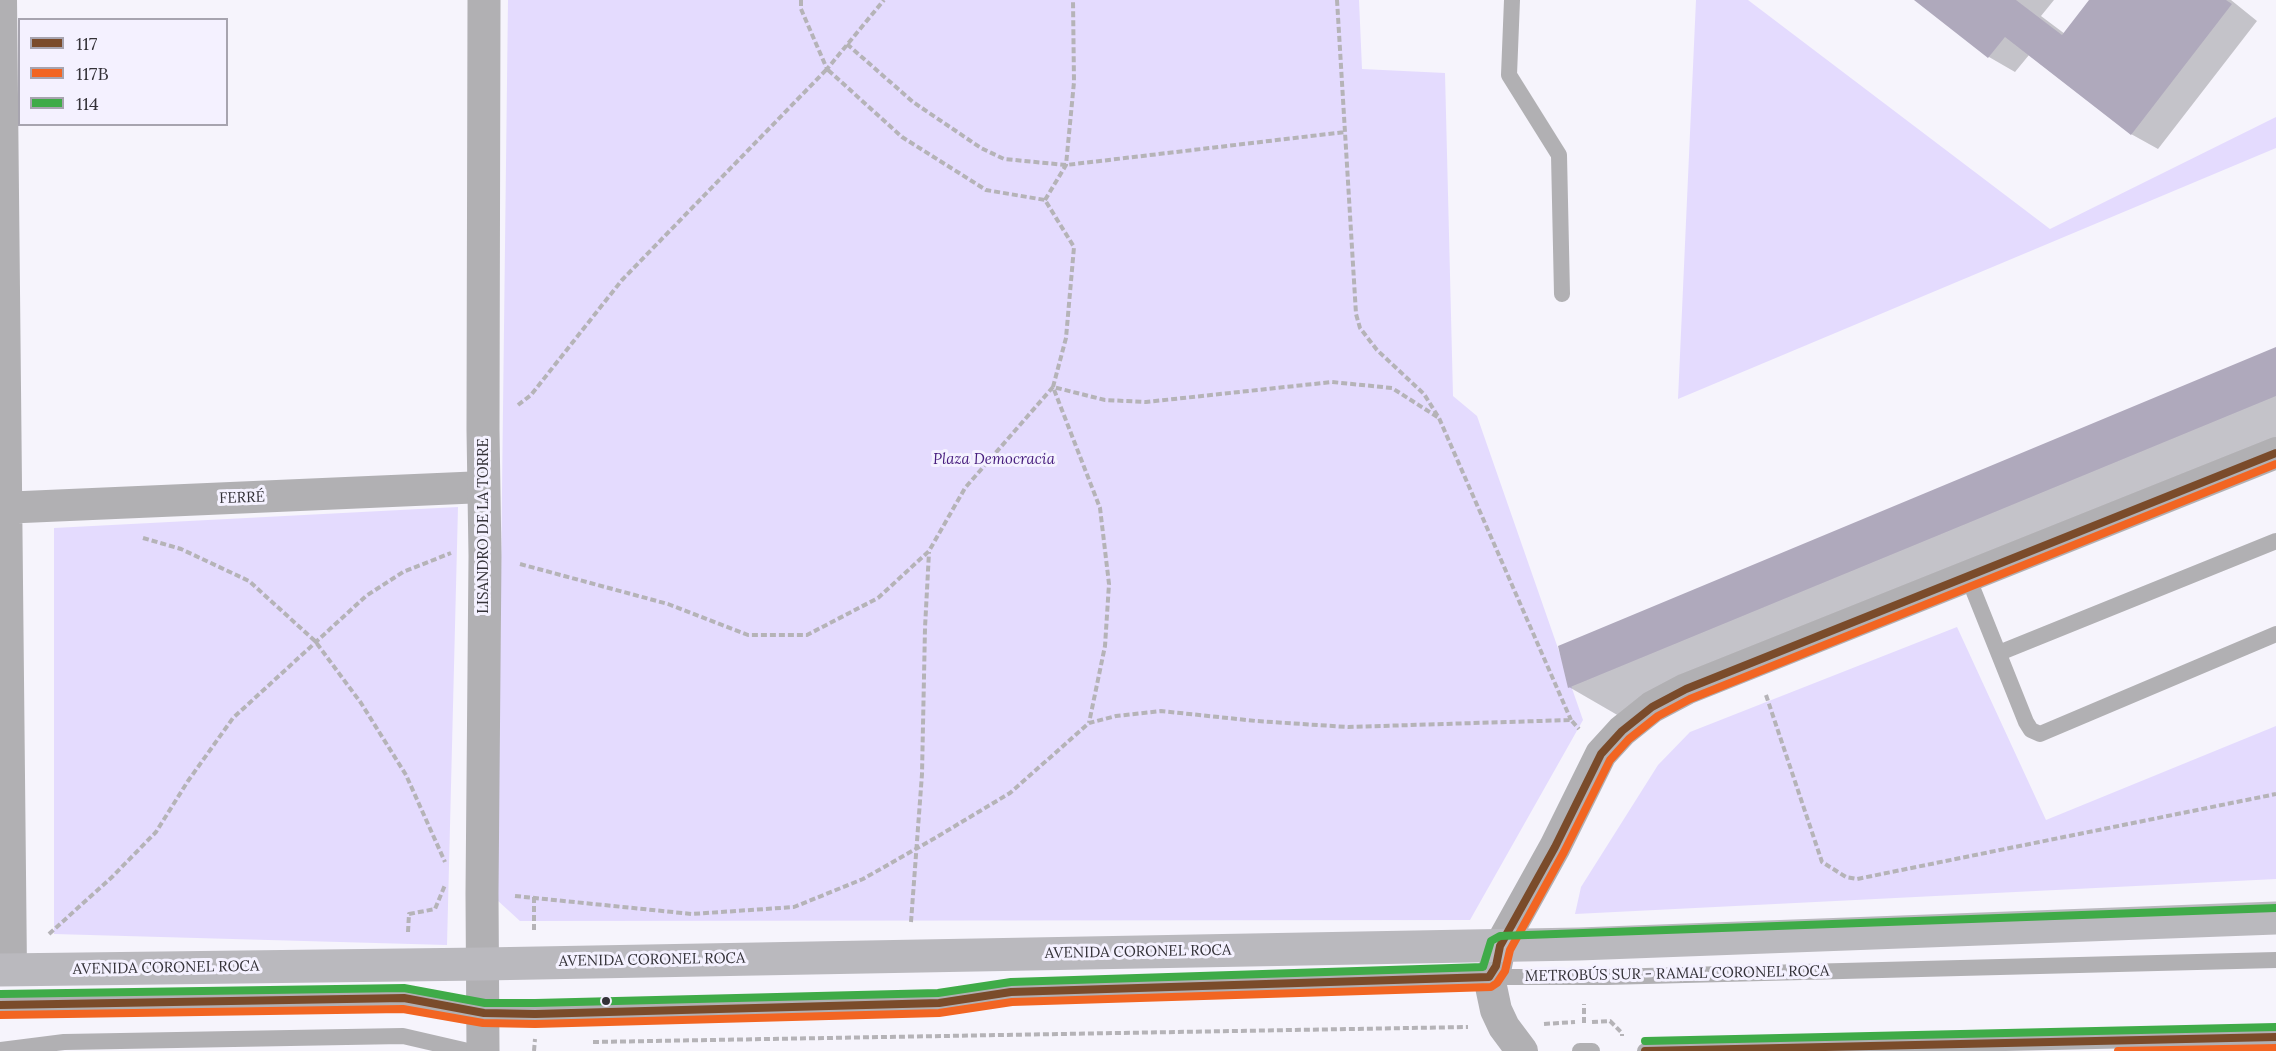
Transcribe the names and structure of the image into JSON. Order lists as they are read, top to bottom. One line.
{"streets":{"main road":["AVENIDA CORONEL ROCA"],"street":["FERRÉ","LISANDRO DE LA TORRE"],"lane":["METROBÚS SUR - RAMAL CORONEL ROCA"]},"crossings":[["FERRÉ","LISANDRO DE LA TORRE"],["LISANDRO DE LA TORRE","AVENIDA CORONEL ROCA"],["LISANDRO DE LA TORRE","METROBÚS SUR - RAMAL CORONEL ROCA"]],"parks":["Plaza Democracia"],"lines":["transit line 117","transit line 117B","transit line 114"],"legend":["117","117B","114"]}
